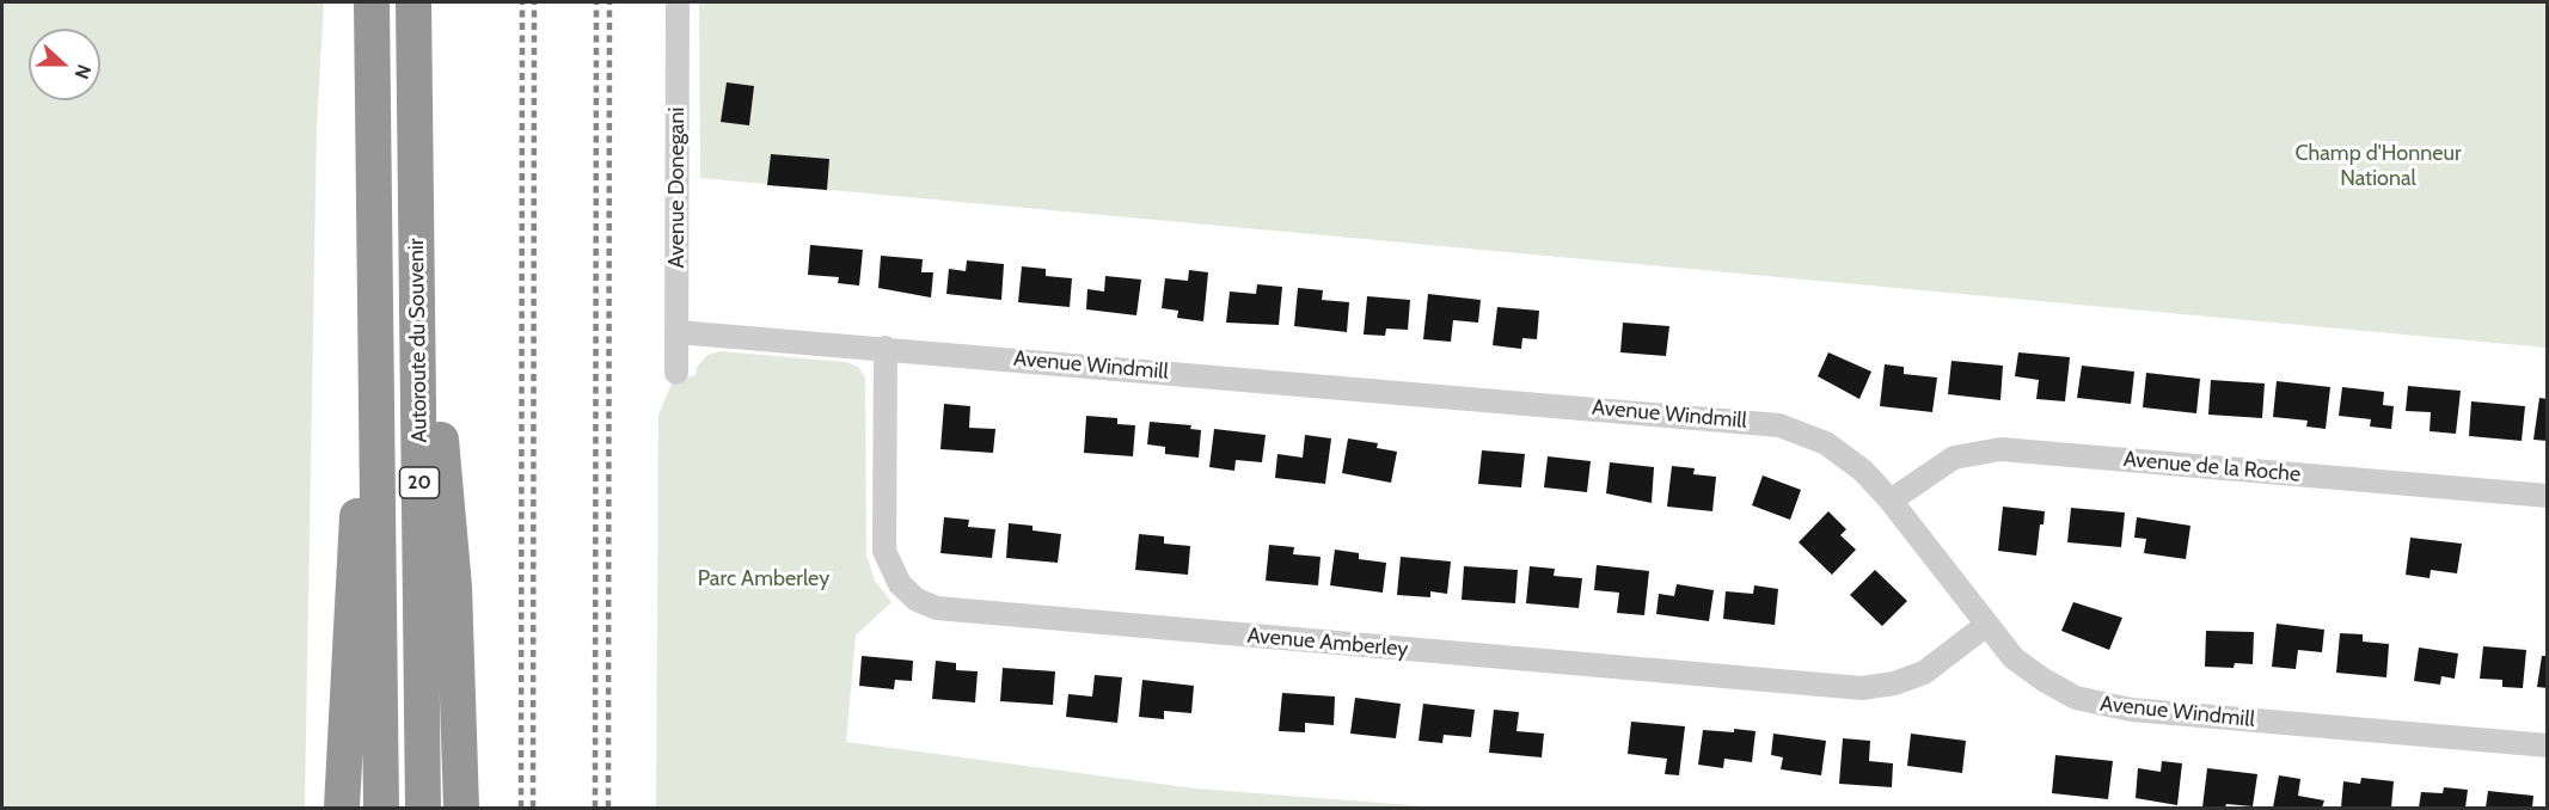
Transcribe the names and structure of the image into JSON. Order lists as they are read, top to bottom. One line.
{"streets":{"highway":["Autoroute du Souvenir","20"],"street":["Avenue Donegani","Avenue Windmill","Avenue de la Roche","Avenue Amberley"]},"crossings":[["Avenue Donegani","Avenue Windmill"],["Avenue Windmill","Avenue de la Roche"],["Avenue Windmill","Avenue Amberley"]],"parks":["Champ d'Honneur National","Parc Amberley"],"north":"right"}
